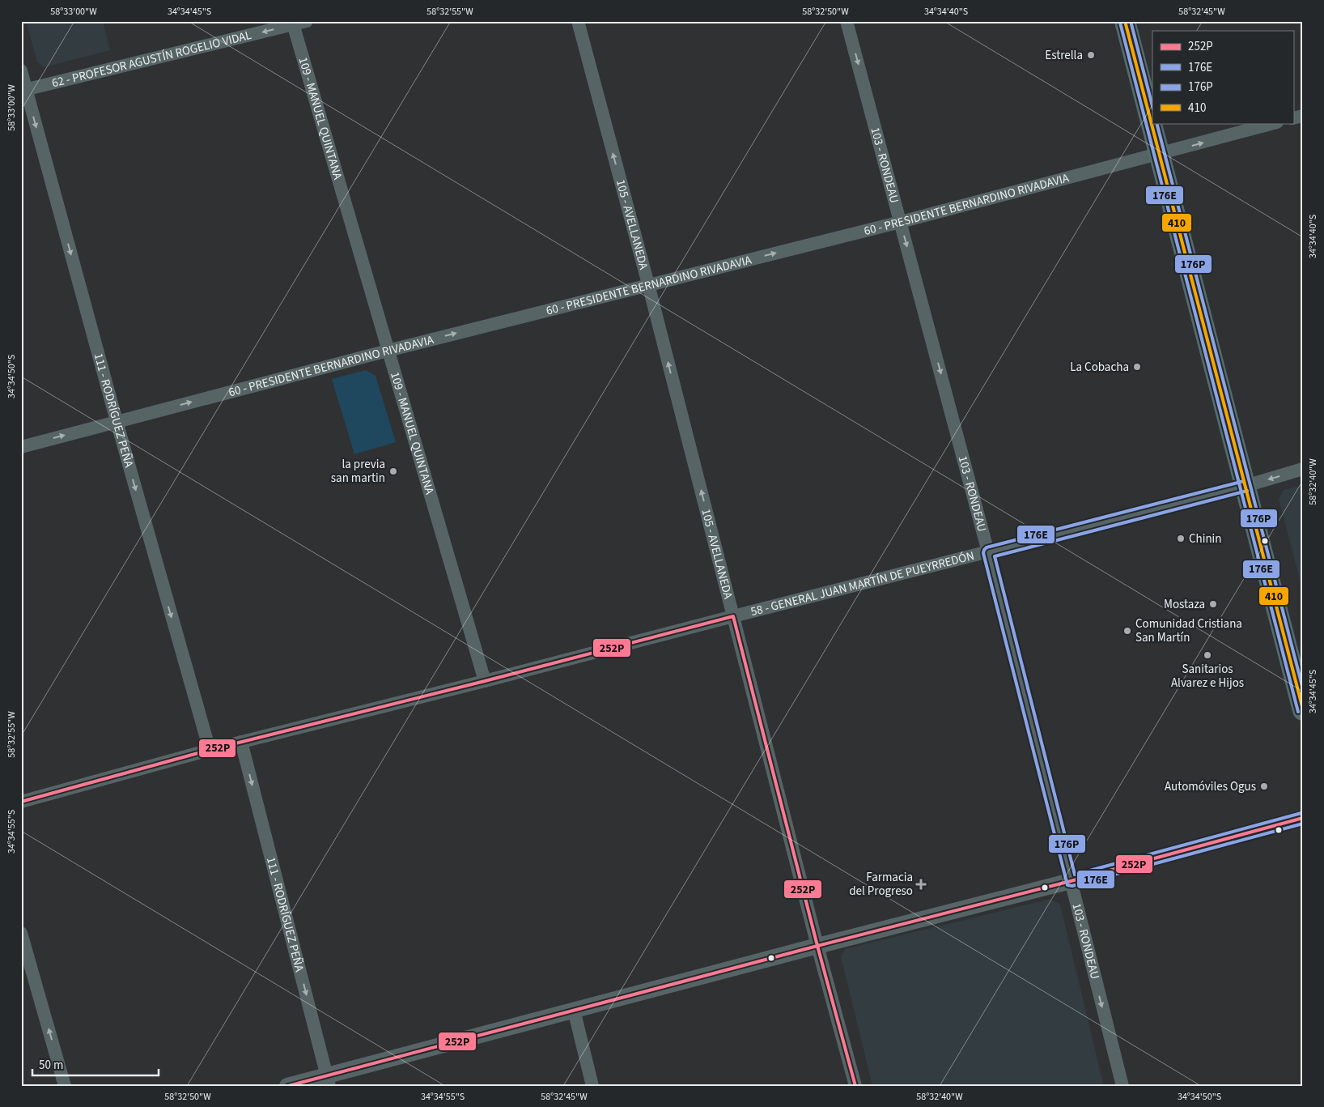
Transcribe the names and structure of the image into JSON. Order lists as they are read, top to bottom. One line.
{"streets":{"street":["62 - PROFESOR AGUSTÍN ROGELIO VIDAL","109 - MANUEL QUINTANA","103 - RONDEAU","60 - PRESIDENTE BERNARDINO RIVADAVIA","105 - AVELLANEDA","111 - RODRÍGUEZ PEÑA","58 - GENERAL JUAN MARTÍN DE PUEYRREDÓN"]},"crossings":[["62 - PROFESOR AGUSTÍN ROGELIO VIDAL","109 - MANUEL QUINTANA"],["62 - PROFESOR AGUSTÍN ROGELIO VIDAL","111 - RODRÍGUEZ PEÑA"],["109 - MANUEL QUINTANA","60 - PRESIDENTE BERNARDINO RIVADAVIA"],["109 - MANUEL QUINTANA","58 - GENERAL JUAN MARTÍN DE PUEYRREDÓN"],["103 - RONDEAU","60 - PRESIDENTE BERNARDINO RIVADAVIA"],["103 - RONDEAU","58 - GENERAL JUAN MARTÍN DE PUEYRREDÓN"],["60 - PRESIDENTE BERNARDINO RIVADAVIA","105 - AVELLANEDA"],["60 - PRESIDENTE BERNARDINO RIVADAVIA","111 - RODRÍGUEZ PEÑA"],["105 - AVELLANEDA","58 - GENERAL JUAN MARTÍN DE PUEYRREDÓN"],["111 - RODRÍGUEZ PEÑA","58 - GENERAL JUAN MARTÍN DE PUEYRREDÓN"]],"one_way":["62 - PROFESOR AGUSTÍN ROGELIO VIDAL","103 - RONDEAU","60 - PRESIDENTE BERNARDINO RIVADAVIA","105 - AVELLANEDA","111 - RODRÍGUEZ PEÑA"],"places":{"other":["Estrella","La Cobacha","la previa san martin","Chinin","Mostaza","Comunidad Cristiana San Martín","Sanitarios Alvarez e Hijos","Automóviles Ogus"],"health":["Farmacia del Progreso"]},"lines":["transit line 176P","transit line 410","transit line 176E","transit line 252P"],"legend":["252P","176E","176P","410"],"scale_bar":"50 m","coordinates":["58°33'00\"W","34°34'45\"S","58°32'55\"W","58°32'50\"W","34°34'40\"S","58°32'45\"W","34°34'50\"S","58°32'40\"W","34°34'55\"S"]}
